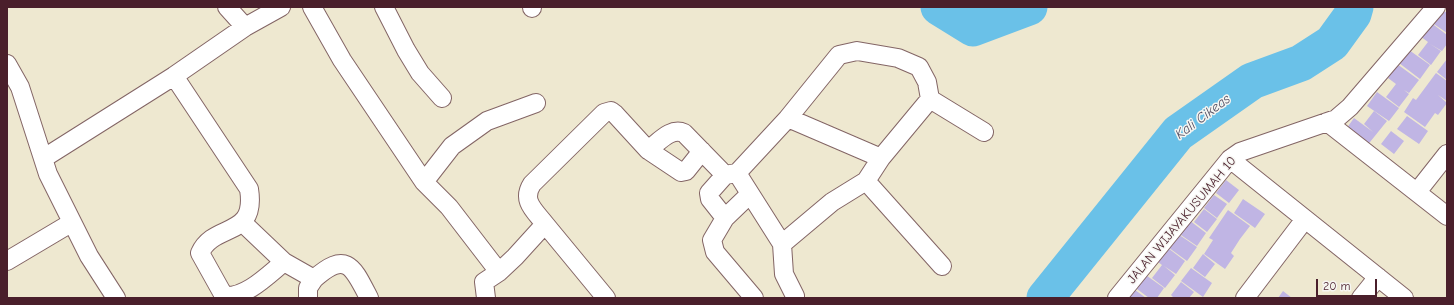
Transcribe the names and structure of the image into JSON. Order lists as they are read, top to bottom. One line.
{"streets":{"street":["JALAN WIJAYAKUSUMAH 10"]},"water":["Kali Cikeas"],"scale_bar":"20 m"}
